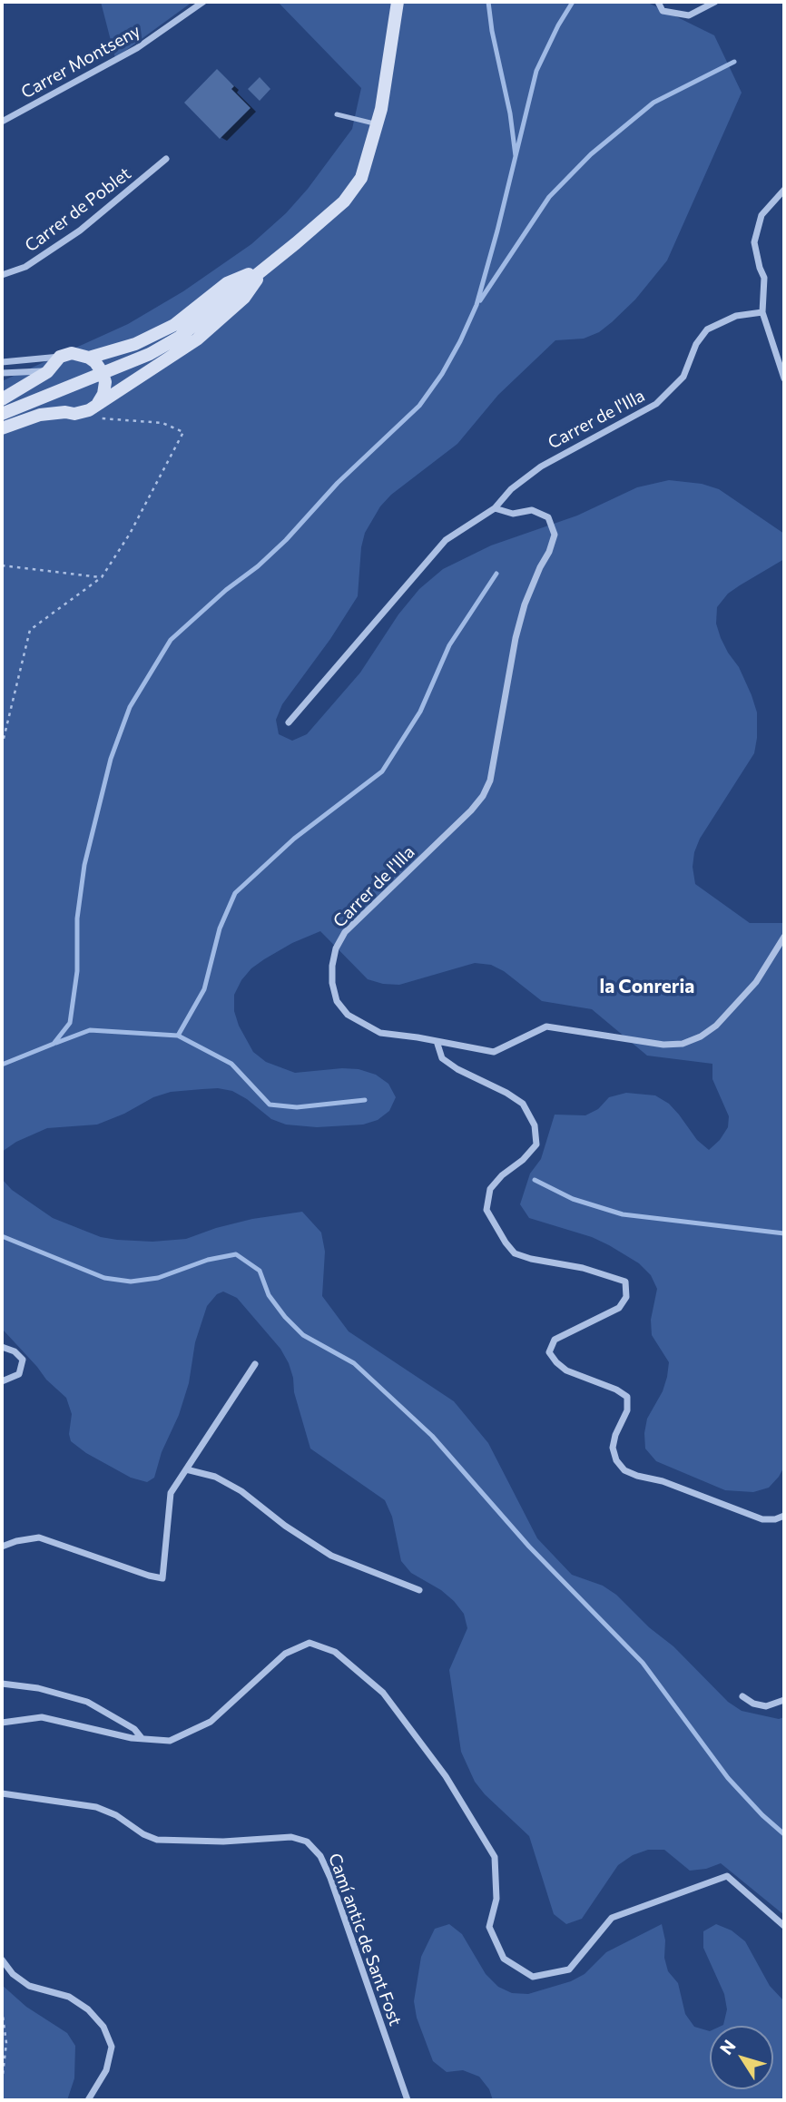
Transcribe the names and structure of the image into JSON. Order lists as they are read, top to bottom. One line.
{"streets":{"street":["Carrer Montseny","Carrer de Poblet","Carrer de l'Illa","Camí antic de Sant Fost"]},"districts":["la Conreria"],"north":"top left"}
